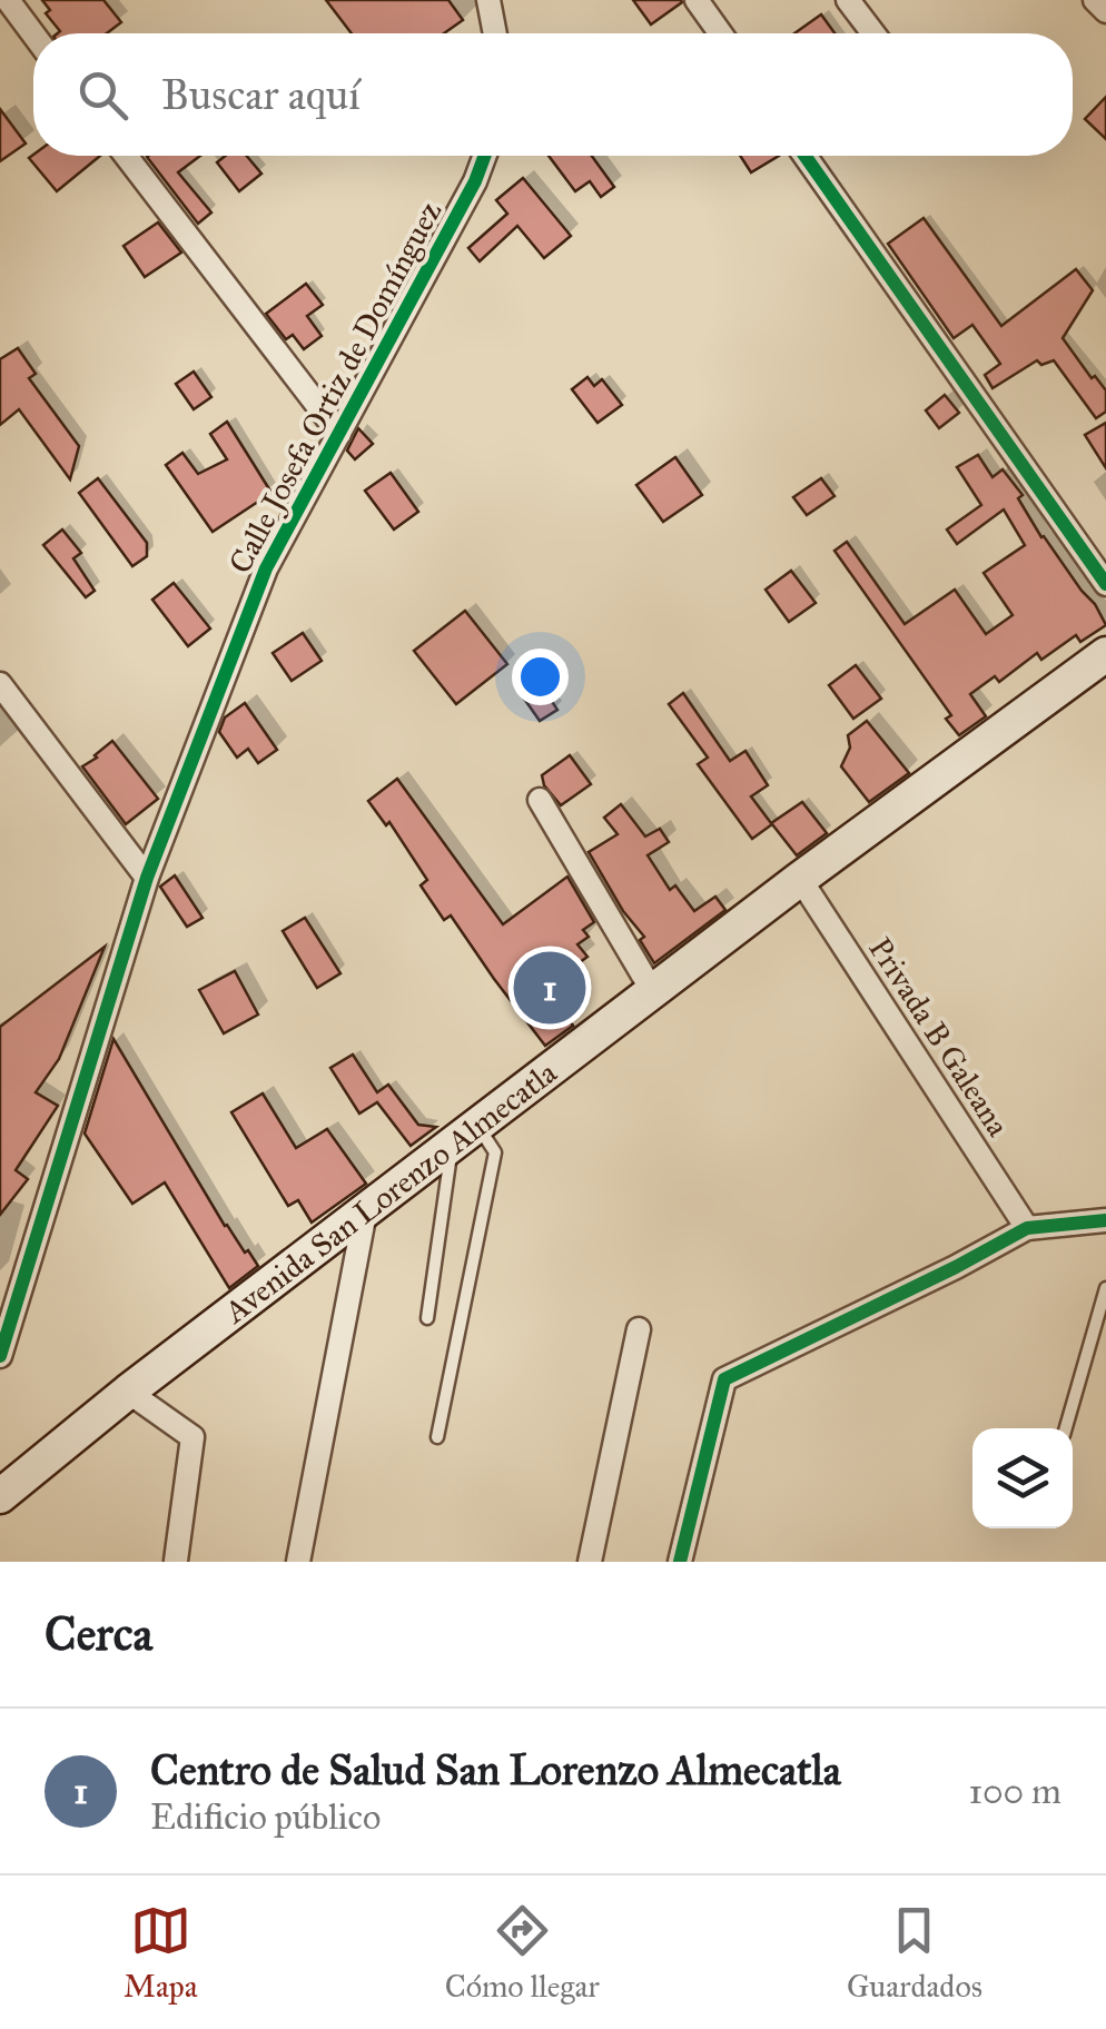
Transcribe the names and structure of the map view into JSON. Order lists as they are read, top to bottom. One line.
{"streets":{"main road":["Avenida San Lorenzo Almecatla"],"street":["Calle Josefa Ortiz de Domínguez","Privada B Galeana"]},"crossings":[["Privada B Galeana","Avenida San Lorenzo Almecatla"]],"page":{"search":"Buscar aquí","pins":"1","heading":"Cerca","list":[{"mark":"1","name":"Centro de Salud San Lorenzo Almecatla","note":"Edificio público","value":"100 m"}],"nav":["Mapa","Cómo llegar","Guardados"]}}
